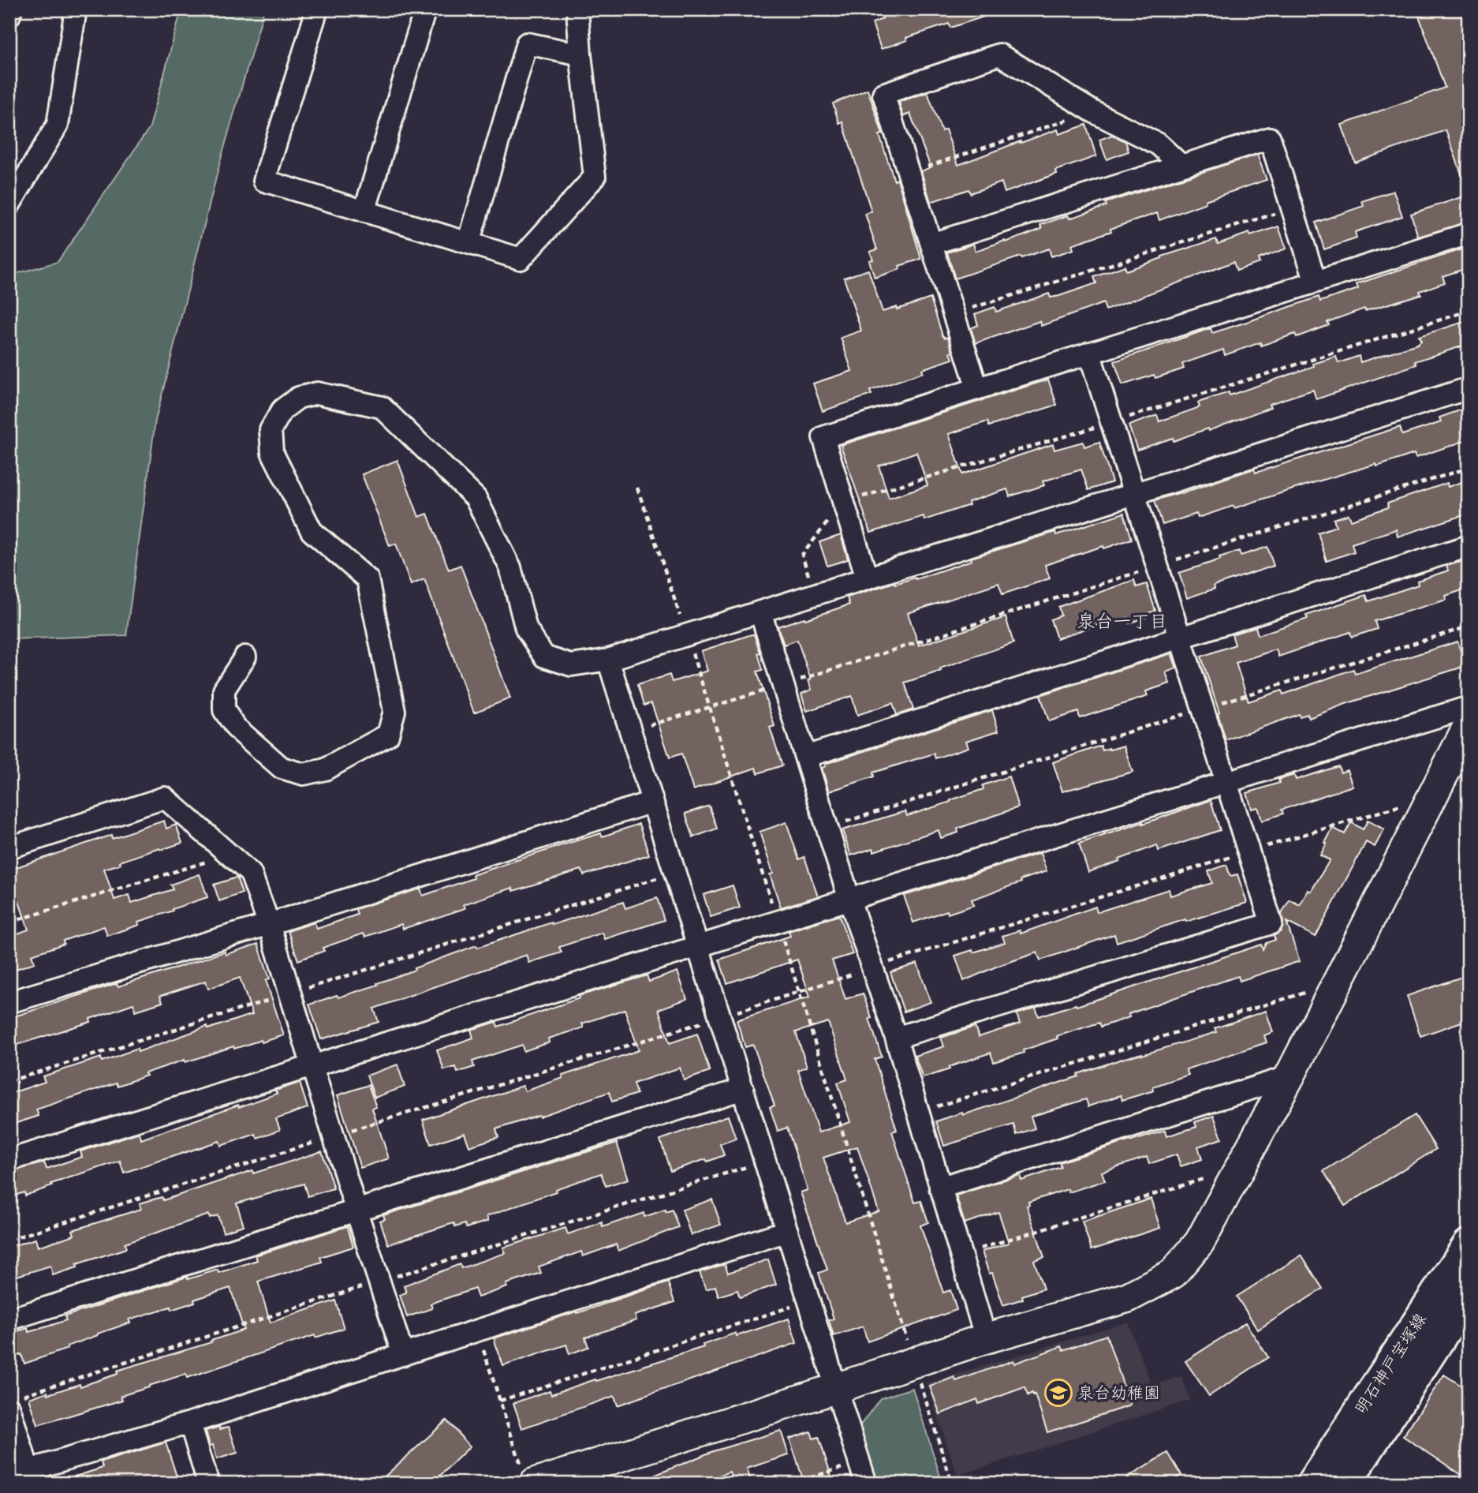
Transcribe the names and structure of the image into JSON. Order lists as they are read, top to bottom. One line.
{"streets":{"main road":["明石神戸宝塚線"]},"districts":["泉台一丁目"],"places":{"school or university":["泉台幼稚園"]}}
